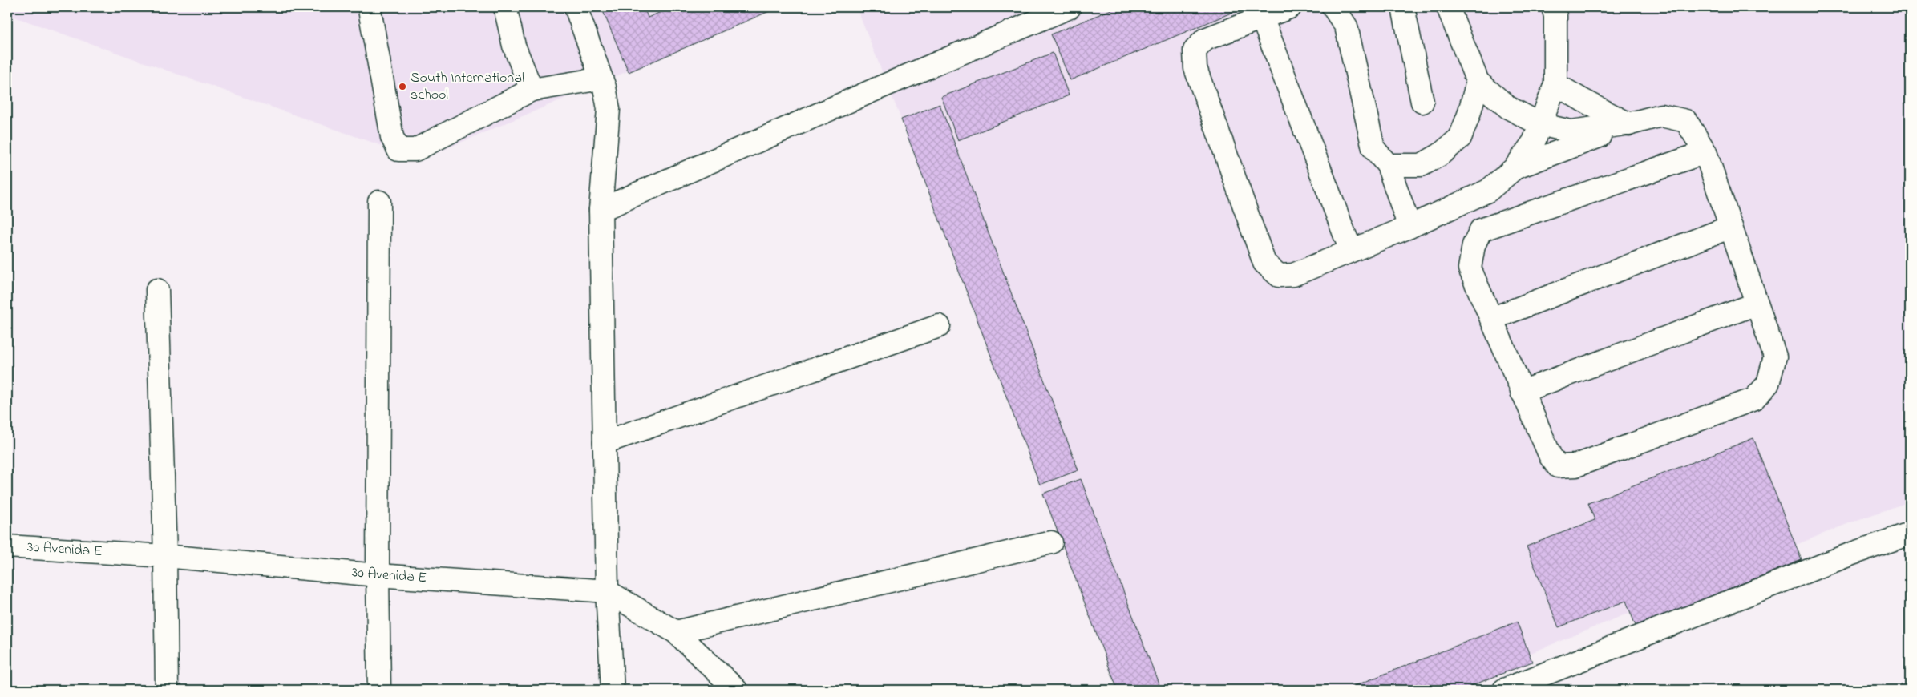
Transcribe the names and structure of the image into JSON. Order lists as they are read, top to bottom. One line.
{"streets":{"street":["30 Avenida E"]},"places":["South International school"]}
